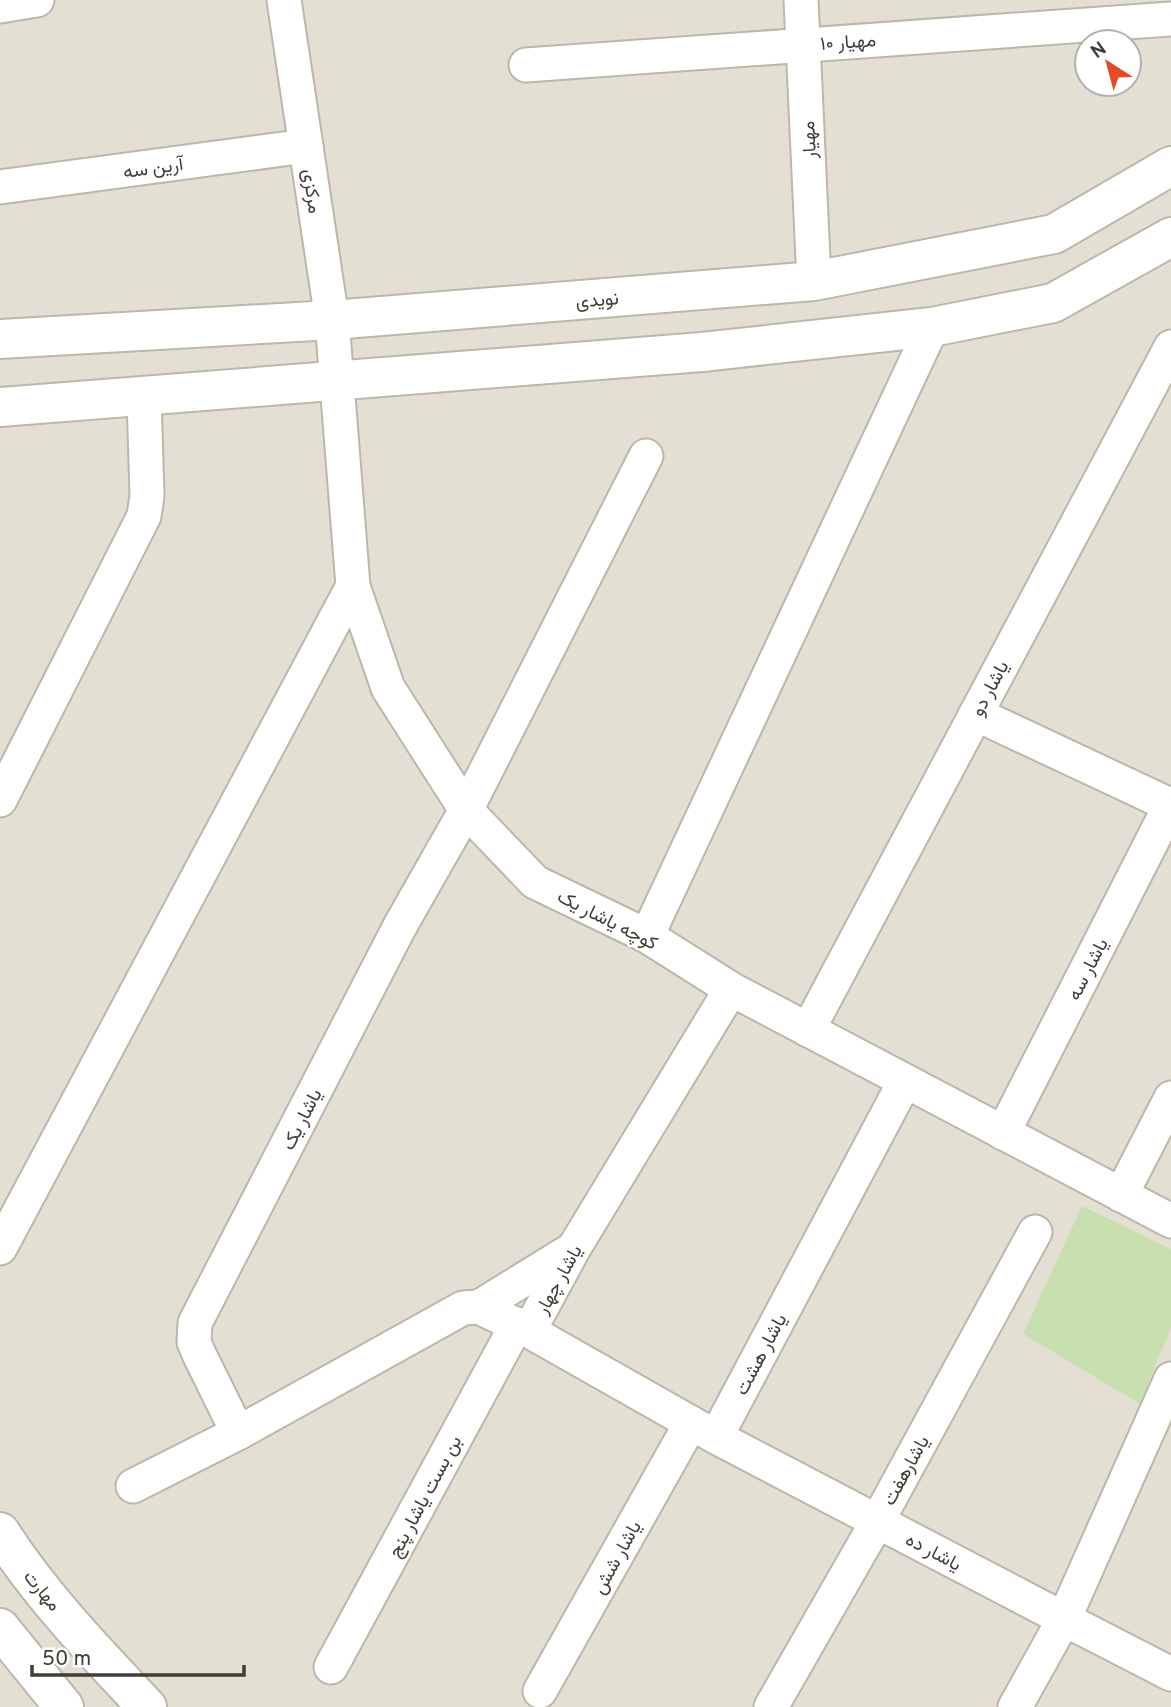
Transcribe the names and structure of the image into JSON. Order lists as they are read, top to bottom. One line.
{"streets":{"street":["مهیار ۱۰","مهیار","آرین سه","مرکزی","نویدی","یاشار دو","کوچه یاشار یک","یاشار سه","یاشار یک","یاشار چهار","یاشار هشت","یاشارهفت","بن بست یاشار پنج","یاشار ده","یاشار شش","مهارت"]},"crossings":[["مهیار ۱۰","مهیار"],["مهیار","نویدی"],["آرین سه","مرکزی"],["مرکزی","نویدی"],["مرکزی","کوچه یاشار یک"],["یاشار دو","کوچه یاشار یک"],["یاشار دو","یاشار سه"],["کوچه یاشار یک","یاشار سه"],["کوچه یاشار یک","یاشار یک"],["کوچه یاشار یک","یاشار چهار"],["کوچه یاشار یک","یاشار هشت"],["یاشار چهار","بن بست یاشار پنج"],["یاشار هشت","یاشار ده"],["یاشار هشت","یاشار شش"],["یاشارهفت","یاشار ده"],["یاشار ده","یاشار شش"]],"scale_bar":"50 m","north":"top left"}
